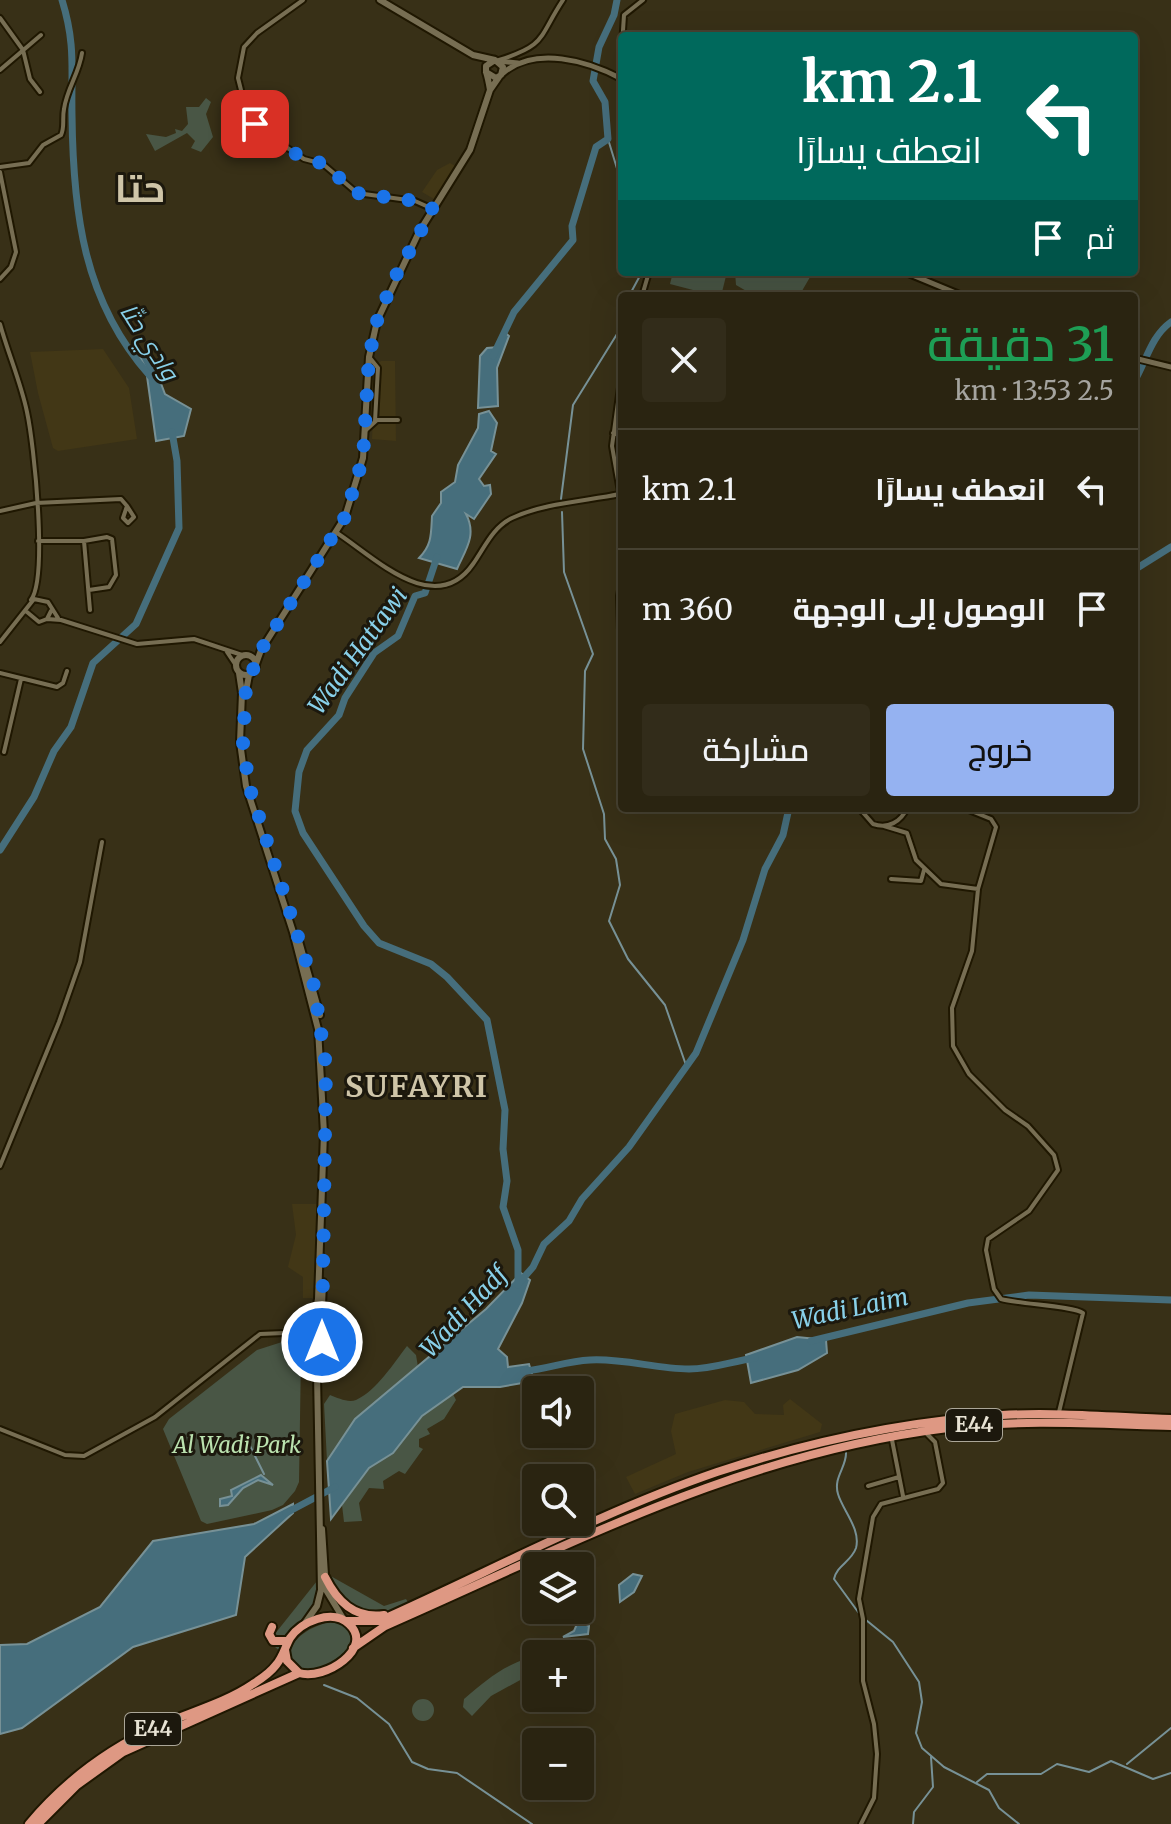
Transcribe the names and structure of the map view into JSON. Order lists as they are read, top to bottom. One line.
{"streets":{"highway":["E44"]},"districts":["حتا","SUFAYRI"],"water":["وادي حتّا","Wadi Hattawi","Wadi Laim","Wadi Hadf"],"parks":["Al Wadi Park"],"page":{"turn":["2.1 km","انعطف يسارًا"],"then":"ثم","heading":["31 دقيقة","2.5 km · 13:53"],"list":[{"name":"انعطف يسارًا","value":"2.1 km"},{"name":"الوصول إلى الوجهة","value":"360 m"}],"buttons":["خروج","مشاركة"],"map_buttons":["+","−"]}}
